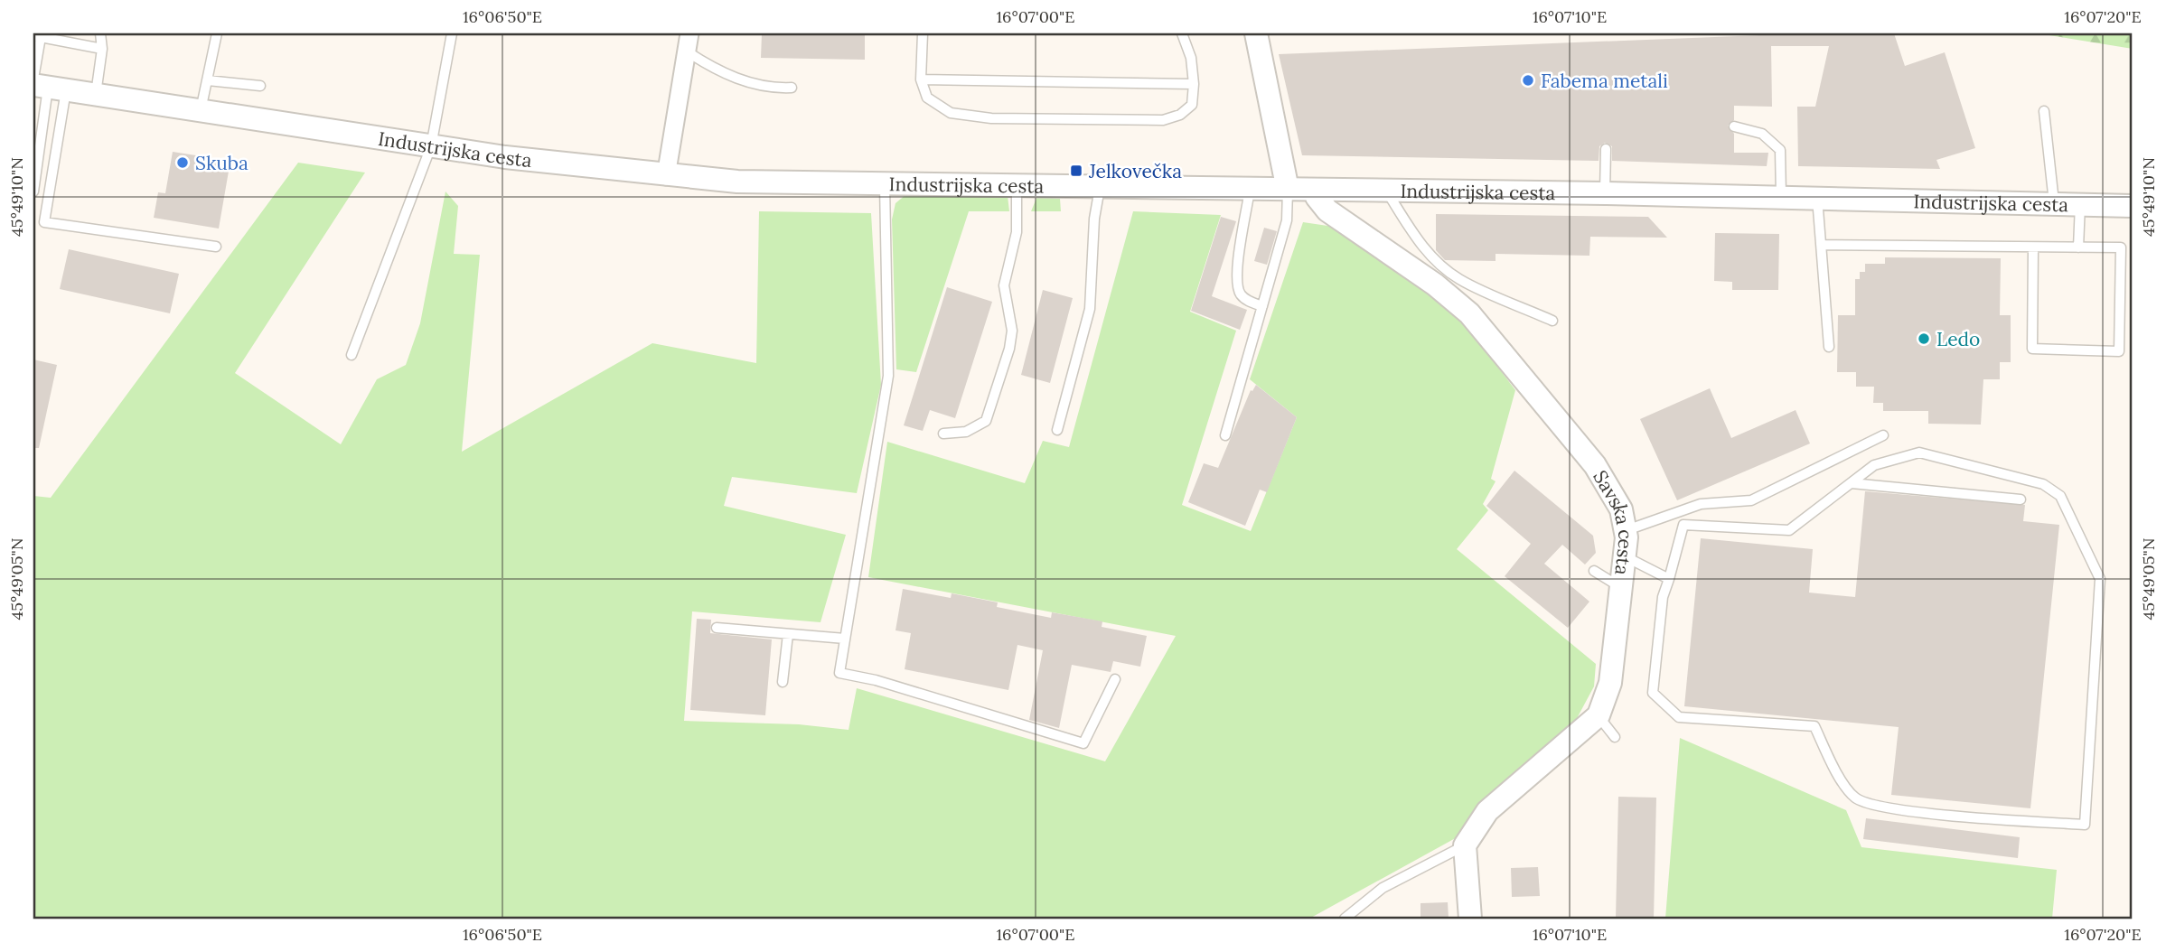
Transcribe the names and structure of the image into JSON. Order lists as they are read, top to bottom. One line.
{"streets":{"street":["Industrijska cesta","Savska cesta"]},"crossings":[["Industrijska cesta","Savska cesta"]],"places":{"other":["Fabema metali","Skuba","Ledo"],"transit":["Jelkovečka"]},"coordinates":["16°06'50\"E","16°07'00\"E","16°07'10\"E","16°07'20\"E","45°49'10\"N","45°49'05\"N"]}
